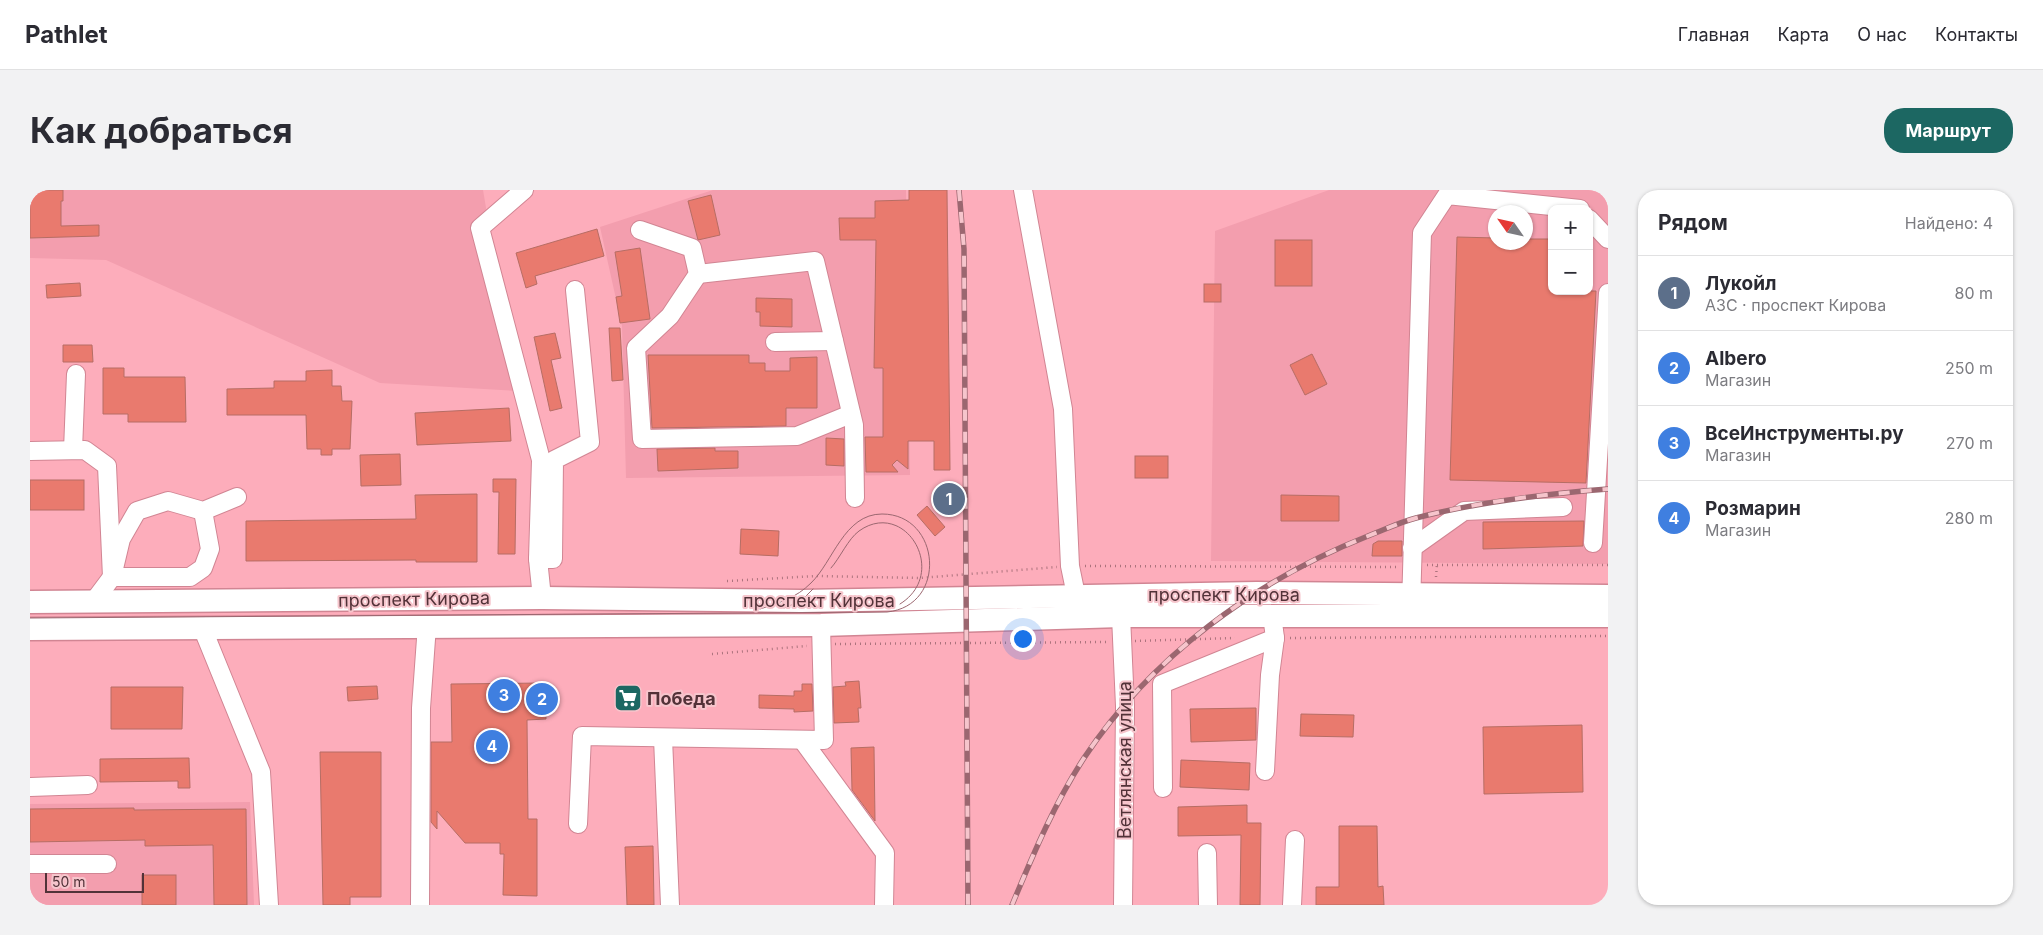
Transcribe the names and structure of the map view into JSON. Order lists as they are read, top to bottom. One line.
{"streets":{"main road":["проспект Кирова"],"street":["Ветлянская улица"]},"crossings":[["проспект Кирова","Ветлянская улица"]],"places":{"supermarket":["Победа"]},"scale_bar":"50 m","north":"top left","page":{"header":"Pathlet","nav":["Главная","Карта","О нас","Контакты"],"buttons":"Маршрут","title":"Как добраться","heading":["Рядом","Найдено: 4"],"map_buttons":["+","−"],"list":[{"mark":"1","name":"Лукойл","note":"АЗС · проспект Кирова","value":"80 m"},{"mark":"2","name":"Albero","note":"Магазин","value":"250 m"},{"mark":"3","name":"ВсеИнструменты.ру","note":"Магазин","value":"270 m"},{"mark":"4","name":"Розмарин","note":"Магазин","value":"280 m"}],"pins":["1","3","2","4"],"scale":"50 m"}}
